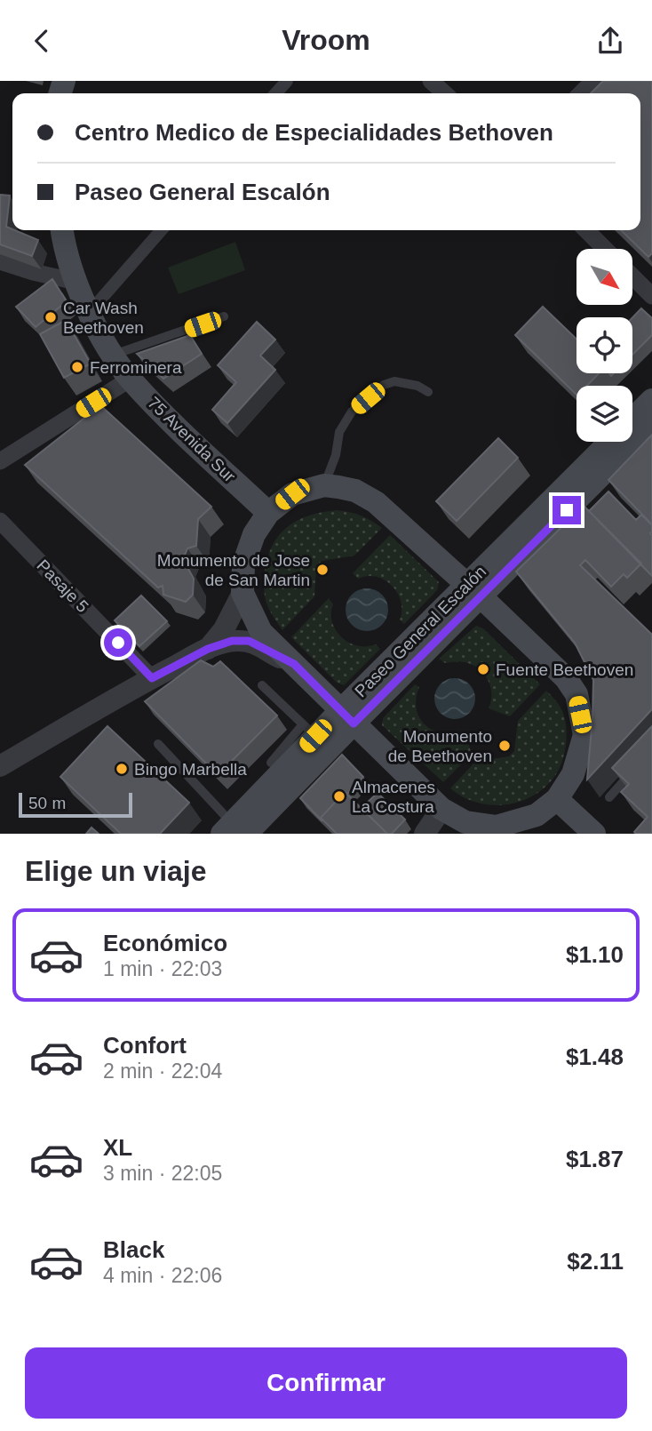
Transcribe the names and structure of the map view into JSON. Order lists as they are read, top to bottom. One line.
{"streets":{"main road":["75 Avenida Sur","Paseo General Escalón"],"street":["Pasaje 5"]},"crossings":[["75 Avenida Sur","Paseo General Escalón"]],"places":["Car Wash Beethoven","Ferrominera","Monumento de Jose de San Martin","Fuente Beethoven","Monumento de Beethoven","Bingo Marbella","Almacenes La Costura"],"scale_bar":"50 m","north":"bottom right","page":{"header":"Vroom","banner":["Centro Medico de Especialidades Bethoven","Paseo General Escalón"],"scale":"50 m","heading":"Elige un viaje","list":[{"name":"Económico","note":"1 min · 22:03","value":"$1.10"},{"name":"Confort","note":"2 min · 22:04","value":"$1.48"},{"name":"XL","note":"3 min · 22:05","value":"$1.87"},{"name":"Black","note":"4 min · 22:06","value":"$2.11"}],"buttons":"Confirmar"}}
